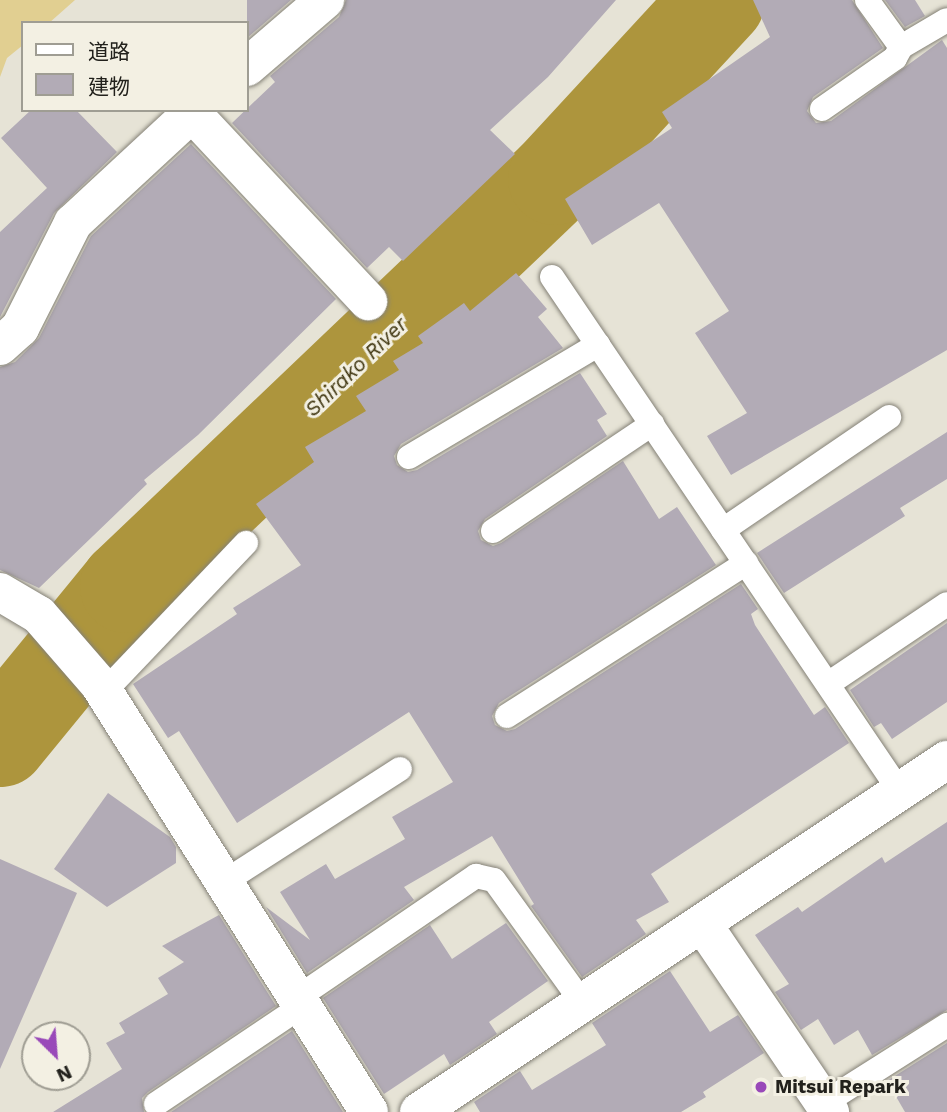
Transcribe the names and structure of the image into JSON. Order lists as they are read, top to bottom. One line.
{"water":["Shirako River"],"places":["Mitsui Repark"],"legend":["道路","建物"],"north":"bottom right"}
